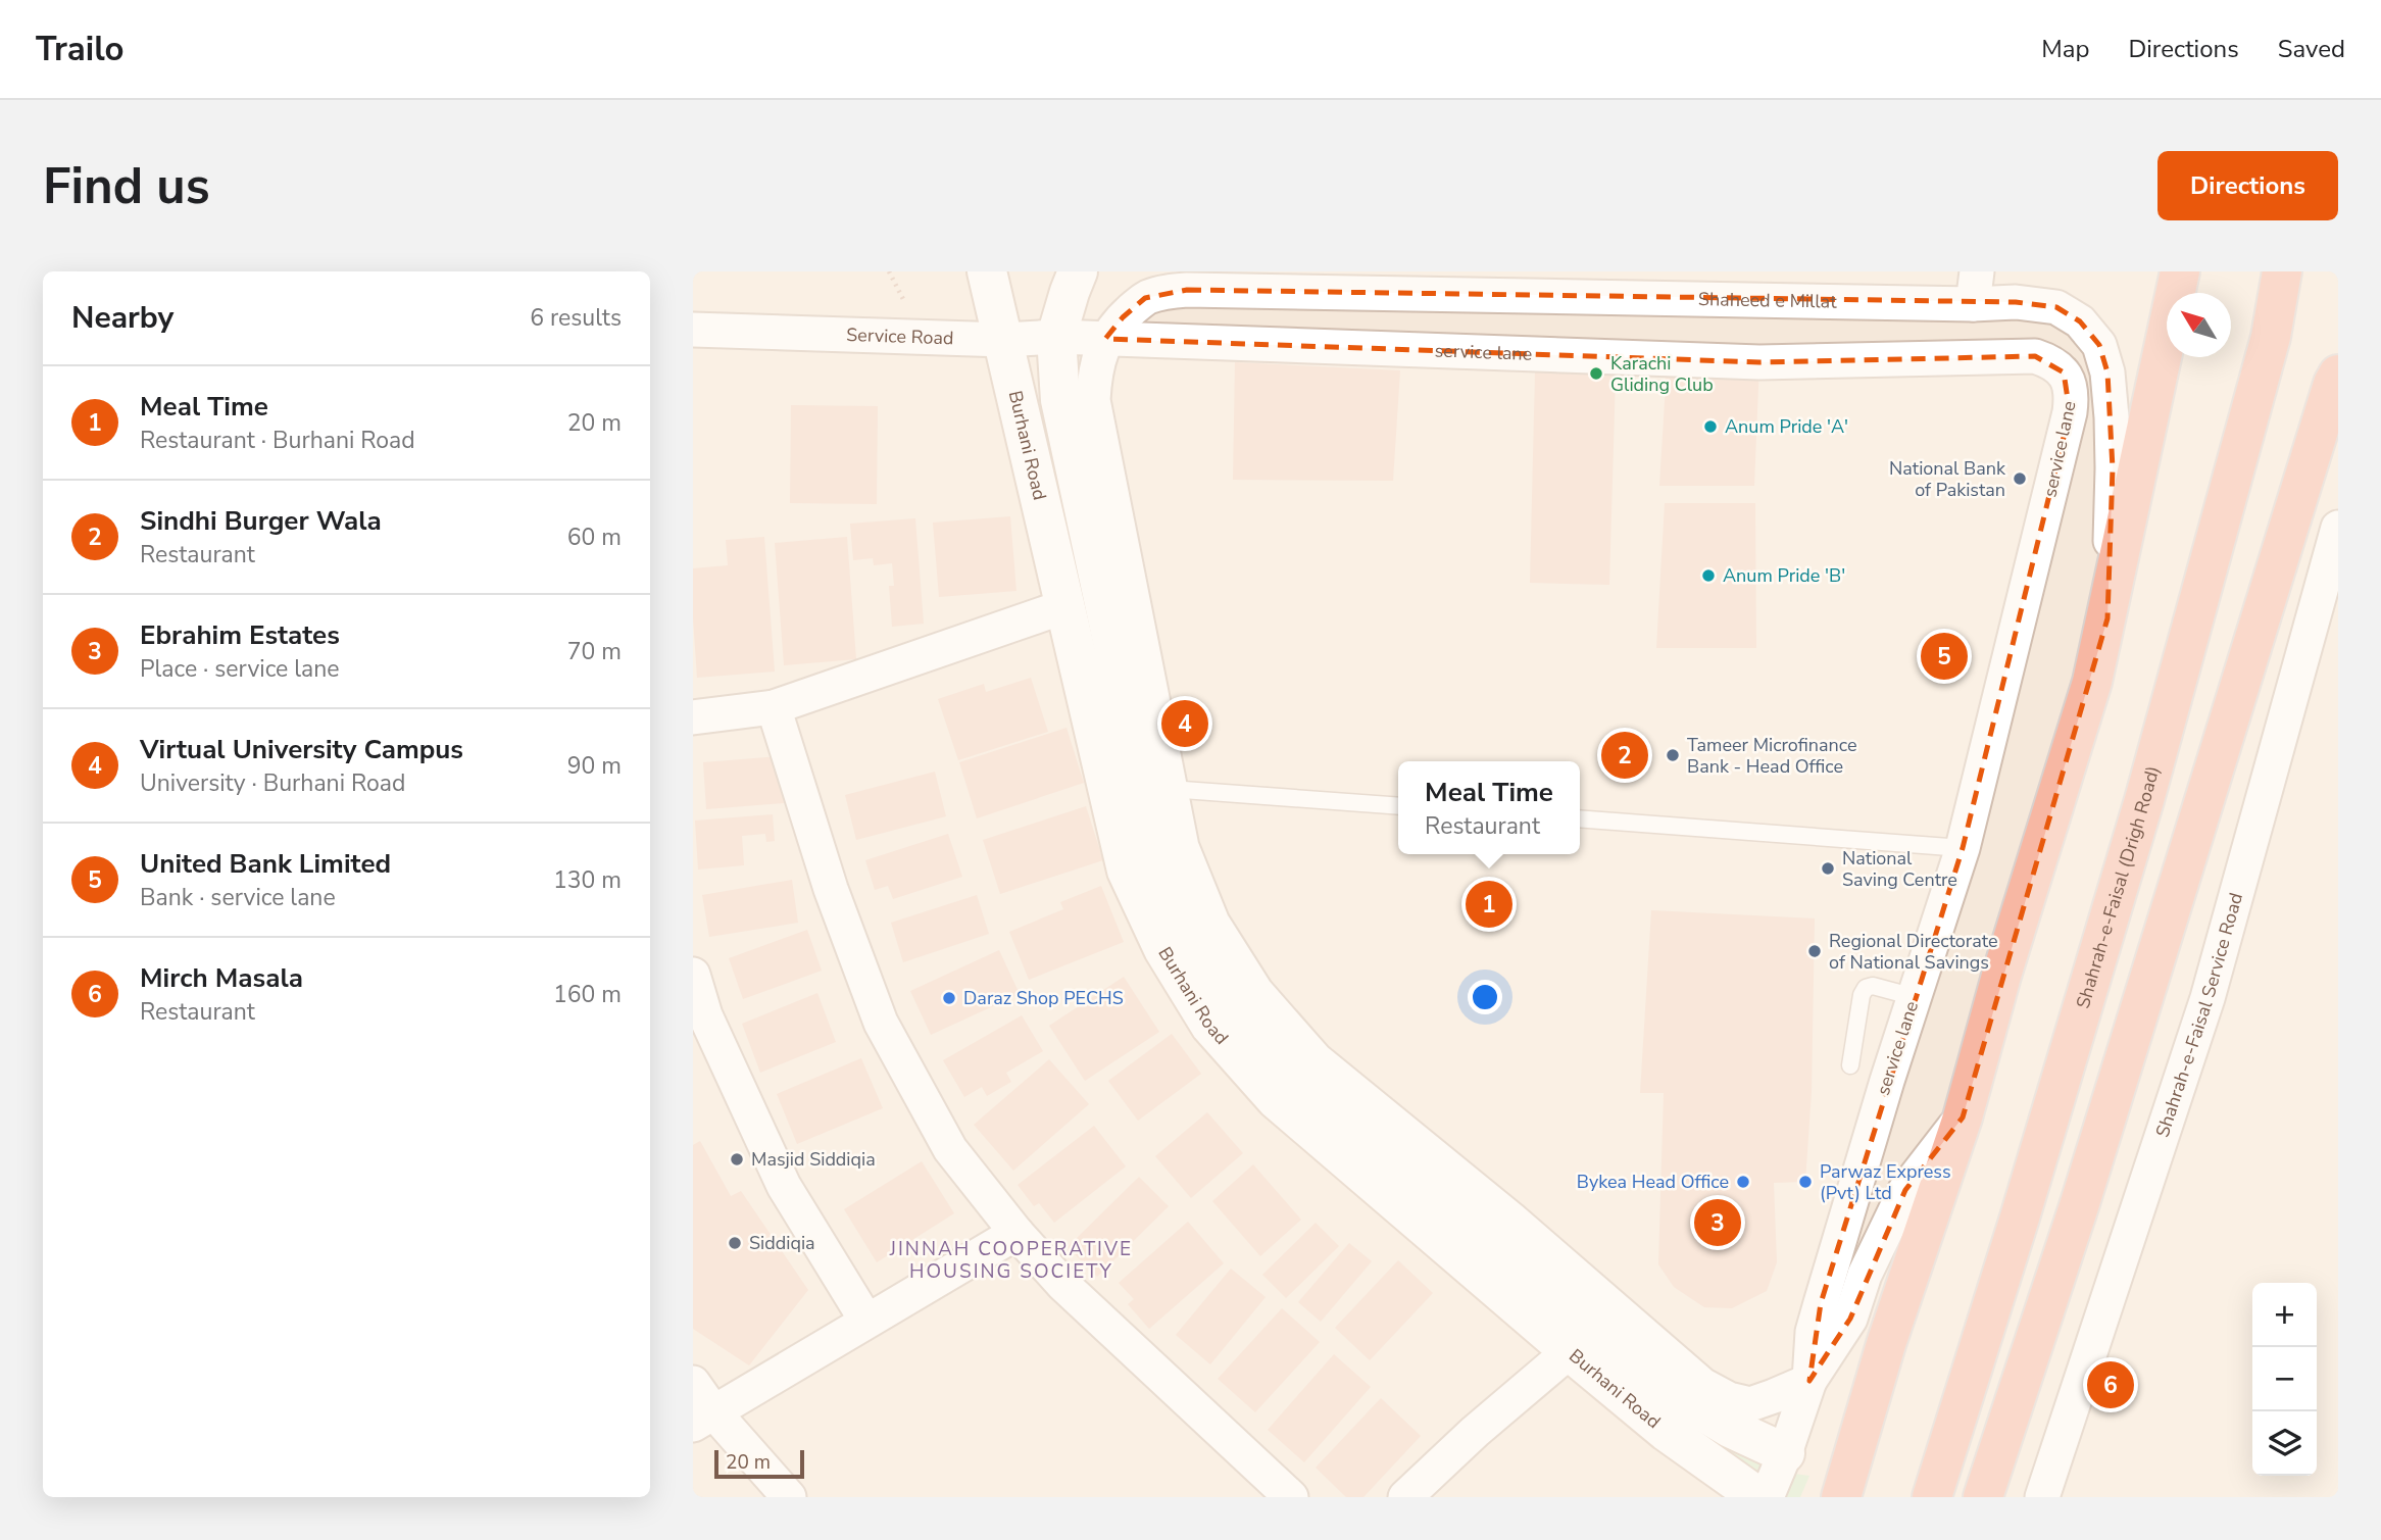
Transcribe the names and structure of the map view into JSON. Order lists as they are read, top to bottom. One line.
{"streets":{"highway":["Shahrah-e-Faisal (Drigh Road)"],"street":["Shaheed e Millat","Service Road","service lane","Burhani Road","Shahrah-e-Faisal Service Road"]},"crossings":[["Shaheed e Millat","Service Road"],["Shaheed e Millat","service lane"],["Service Road","service lane"],["Service Road","Burhani Road"],["service lane","Burhani Road"]],"districts":["JINNAH COOPERATIVE HOUSING SOCIETY"],"places":["Karachi Gliding Club","Anum Pride 'A'","National Bank of Pakistan","Anum Pride 'B'","Tameer Microfinance Bank - Head Office","National Saving Centre","Regional Directorate of National Savings","Daraz Shop PECHS","Masjid Siddiqia","Bykea Head Office","Parwaz Express (Pvt) Ltd","Siddiqia"],"scale_bar":"20 m","north":"top left","page":{"header":"Trailo","nav":["Map","Directions","Saved"],"buttons":"Directions","title":"Find us","heading":["Nearby","6 results"],"list":[{"mark":"1","name":"Meal Time","note":"Restaurant · Burhani Road","value":"20 m"},{"mark":"2","name":"Sindhi Burger Wala","note":"Restaurant","value":"60 m"},{"mark":"3","name":"Ebrahim Estates","note":"Place · service lane","value":"70 m"},{"mark":"4","name":"Virtual University Campus","note":"University · Burhani Road","value":"90 m"},{"mark":"5","name":"United Bank Limited","note":"Bank · service lane","value":"130 m"},{"mark":"6","name":"Mirch Masala","note":"Restaurant","value":"160 m"}],"pins":["5","4","2","1","3","6"],"popup":["Meal Time","Restaurant"],"map_buttons":["+","−"],"scale":"20 m"}}
